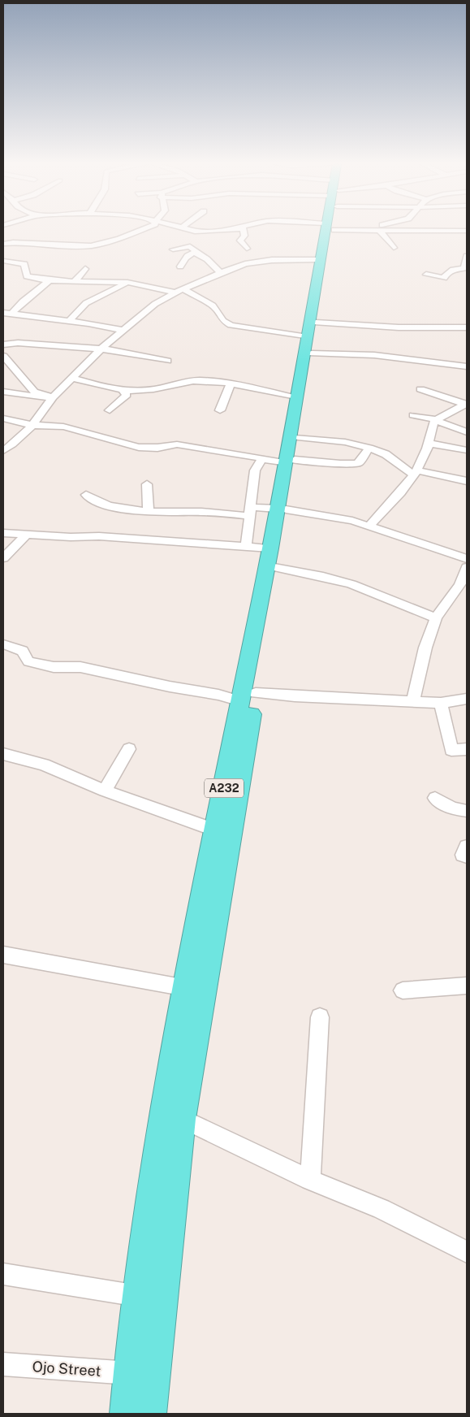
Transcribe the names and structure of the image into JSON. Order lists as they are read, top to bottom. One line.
{"streets":{"highway":["A232"],"street":["Ojo Street"]},"crossings":[["A232","Ojo Street"]]}
